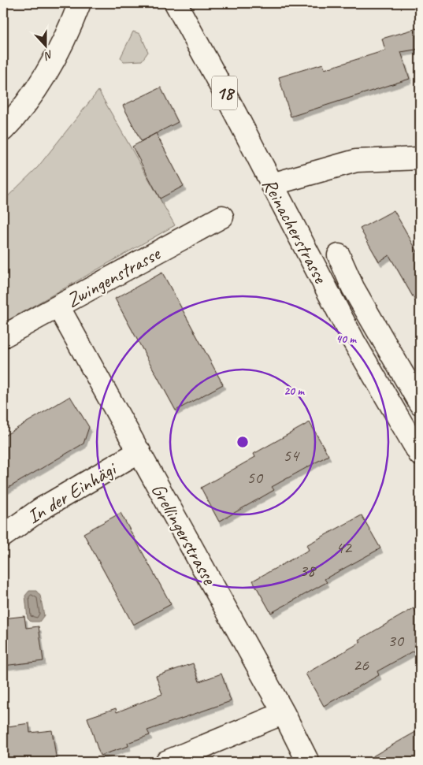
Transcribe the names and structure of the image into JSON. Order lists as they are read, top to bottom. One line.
{"streets":{"street":["18","Reinacherstrasse","Zwingenstrasse","In der Einhägi","Grellingerstrasse"]},"crossings":[["Zwingenstrasse","Grellingerstrasse"],["In der Einhägi","Grellingerstrasse"]],"house_numbers":["54","50","42","38","30","26"],"north":"bottom","rings":["40 m","20 m"]}
